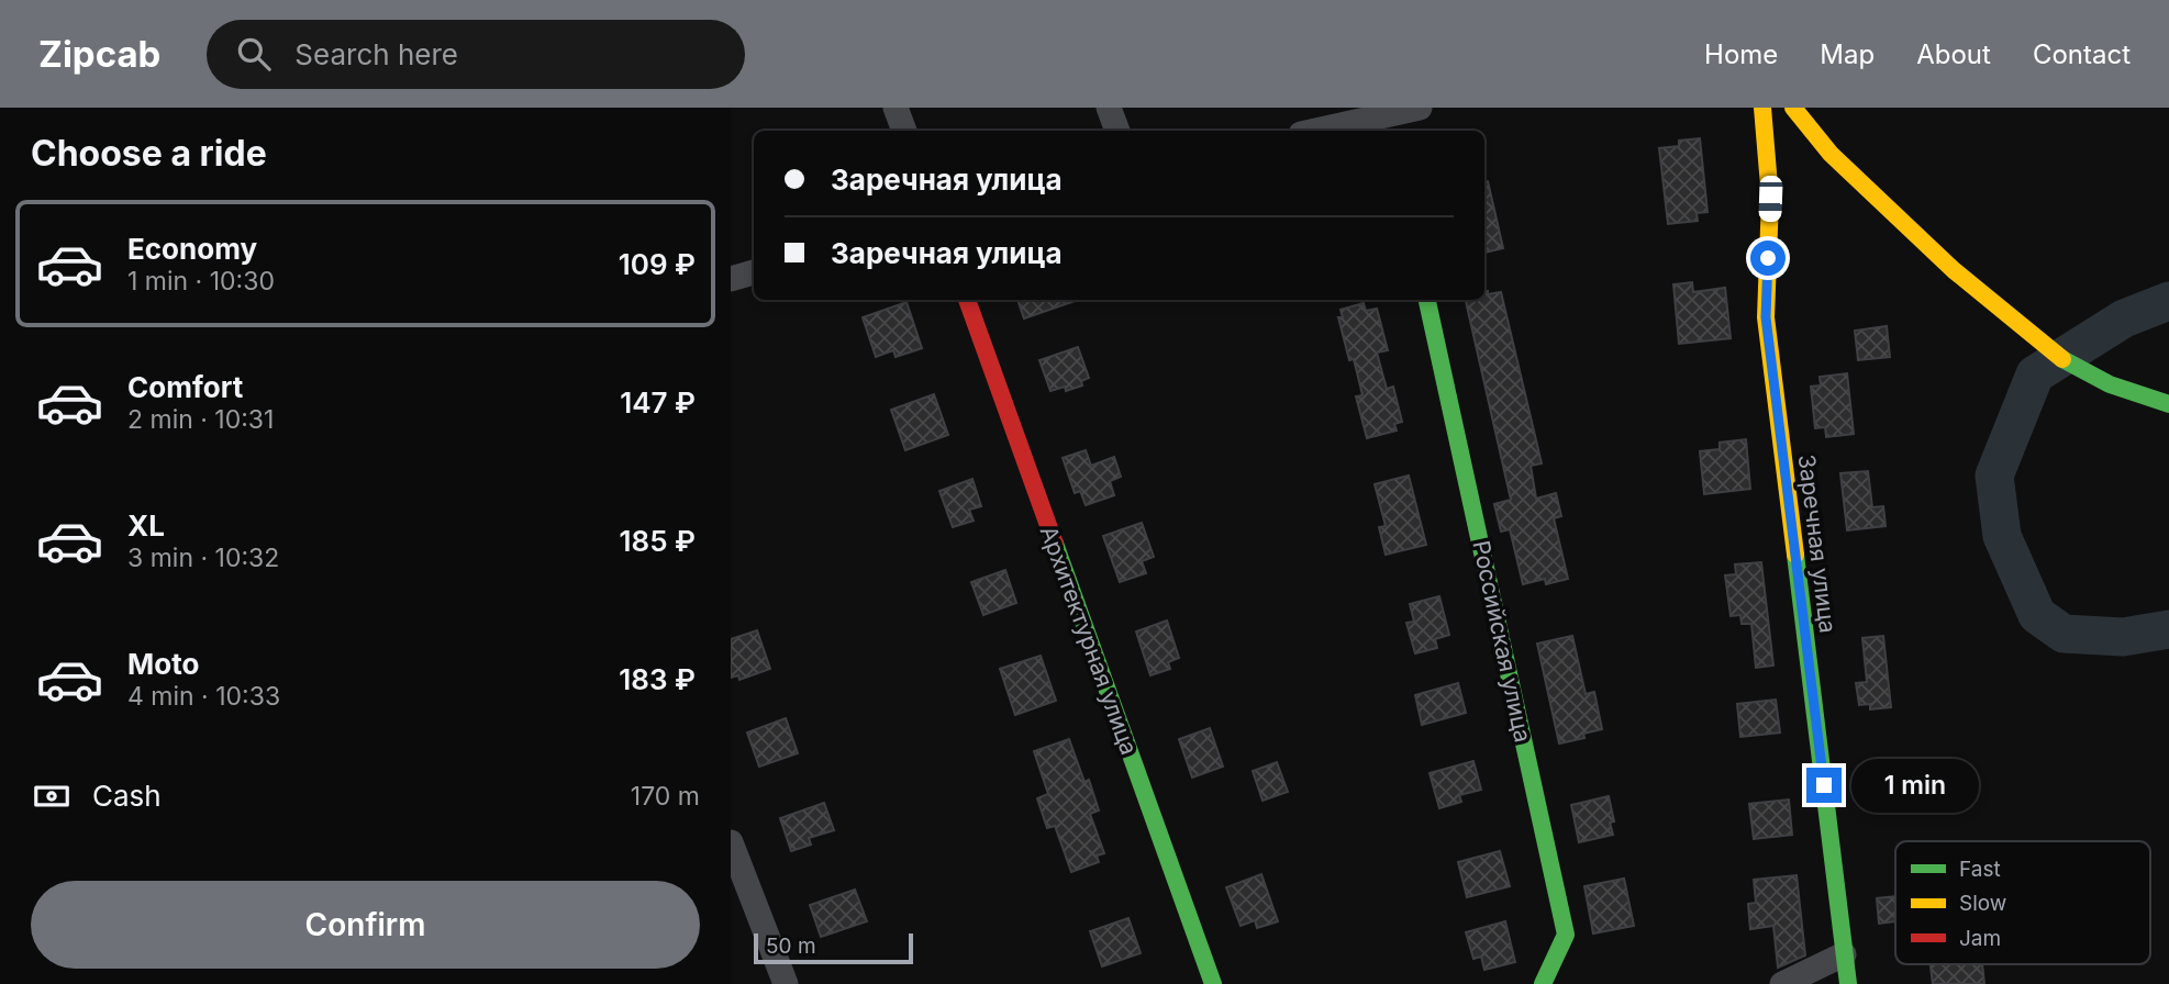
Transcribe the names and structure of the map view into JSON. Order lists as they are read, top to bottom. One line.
{"streets":{"street":["Заречная улица","Архитектурная улица","Российская улица"]},"legend":["Fast","Slow","Jam"],"scale_bar":"50 m","page":{"header":"Zipcab","search":"Search here","nav":["Home","Map","About","Contact"],"heading":"Choose a ride","banner":["Заречная улица","Заречная улица"],"list":[{"name":"Economy","note":"1 min · 10:30","value":"109 ₽"},{"name":"Comfort","note":"2 min · 10:31","value":"147 ₽"},{"name":"XL","note":"3 min · 10:32","value":"185 ₽"},{"name":"Moto","note":"4 min · 10:33","value":"183 ₽"}],"pay":["Cash","170 m"],"bubble":"1 min","buttons":"Confirm","scale":"50 m"}}
